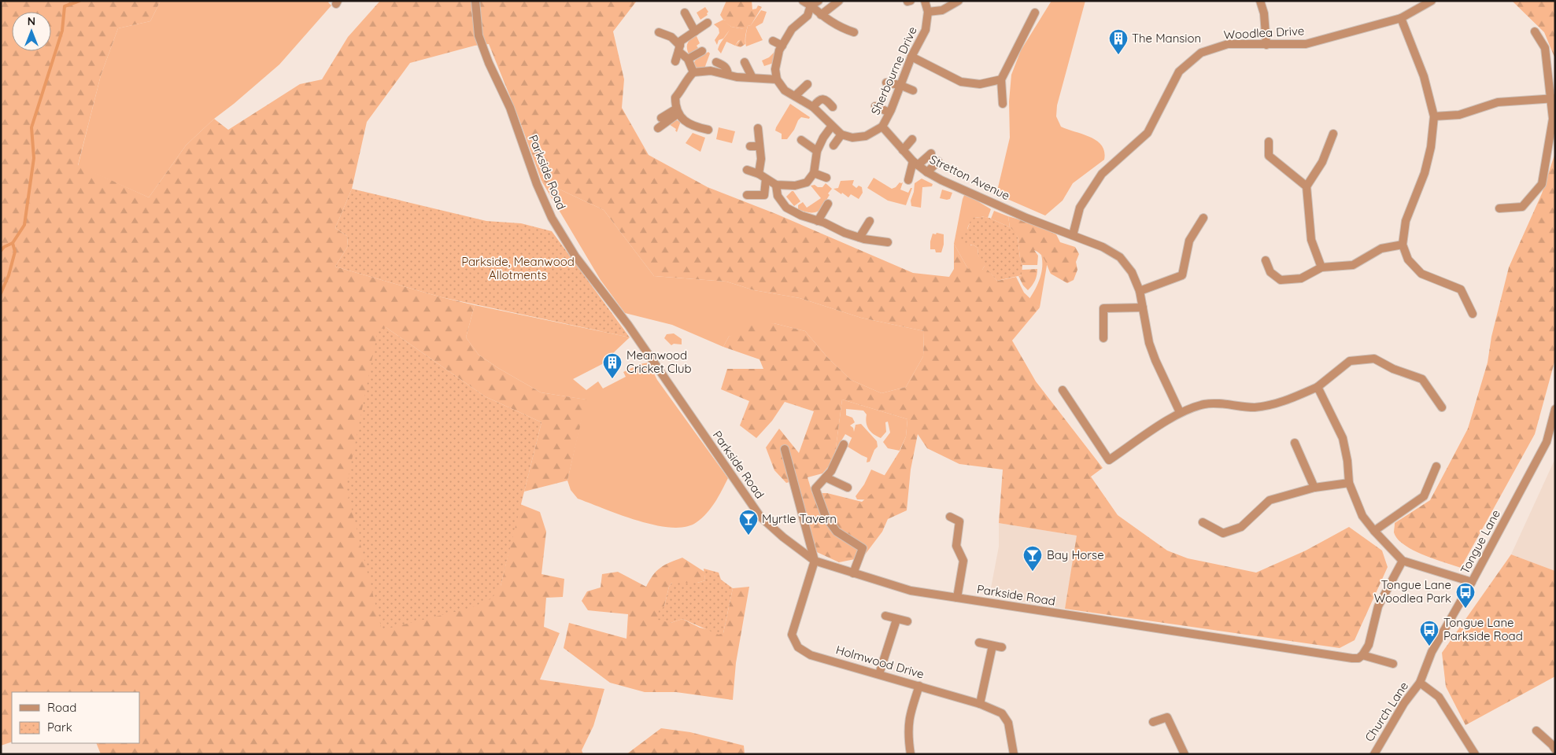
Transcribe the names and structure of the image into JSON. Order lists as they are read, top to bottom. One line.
{"streets":{"street":["Woodlea Drive","Sherbourne Drive","Parkside Road","Stretton Avenue","Tongue Lane","Holmwood Drive","Church Lane"]},"crossings":[["Woodlea Drive","Stretton Avenue"],["Sherbourne Drive","Stretton Avenue"],["Parkside Road","Holmwood Drive"],["Tongue Lane","Church Lane"]],"parks":["Parkside, Meanwood Allotments"],"places":{"building":["The Mansion","Meanwood Cricket Club"],"bar":["Myrtle Tavern","Bay Horse"],"bus stop":["Tongue Lane Woodlea Park","Tongue Lane Parkside Road"]},"legend":["Road","Park"],"north":"top"}
